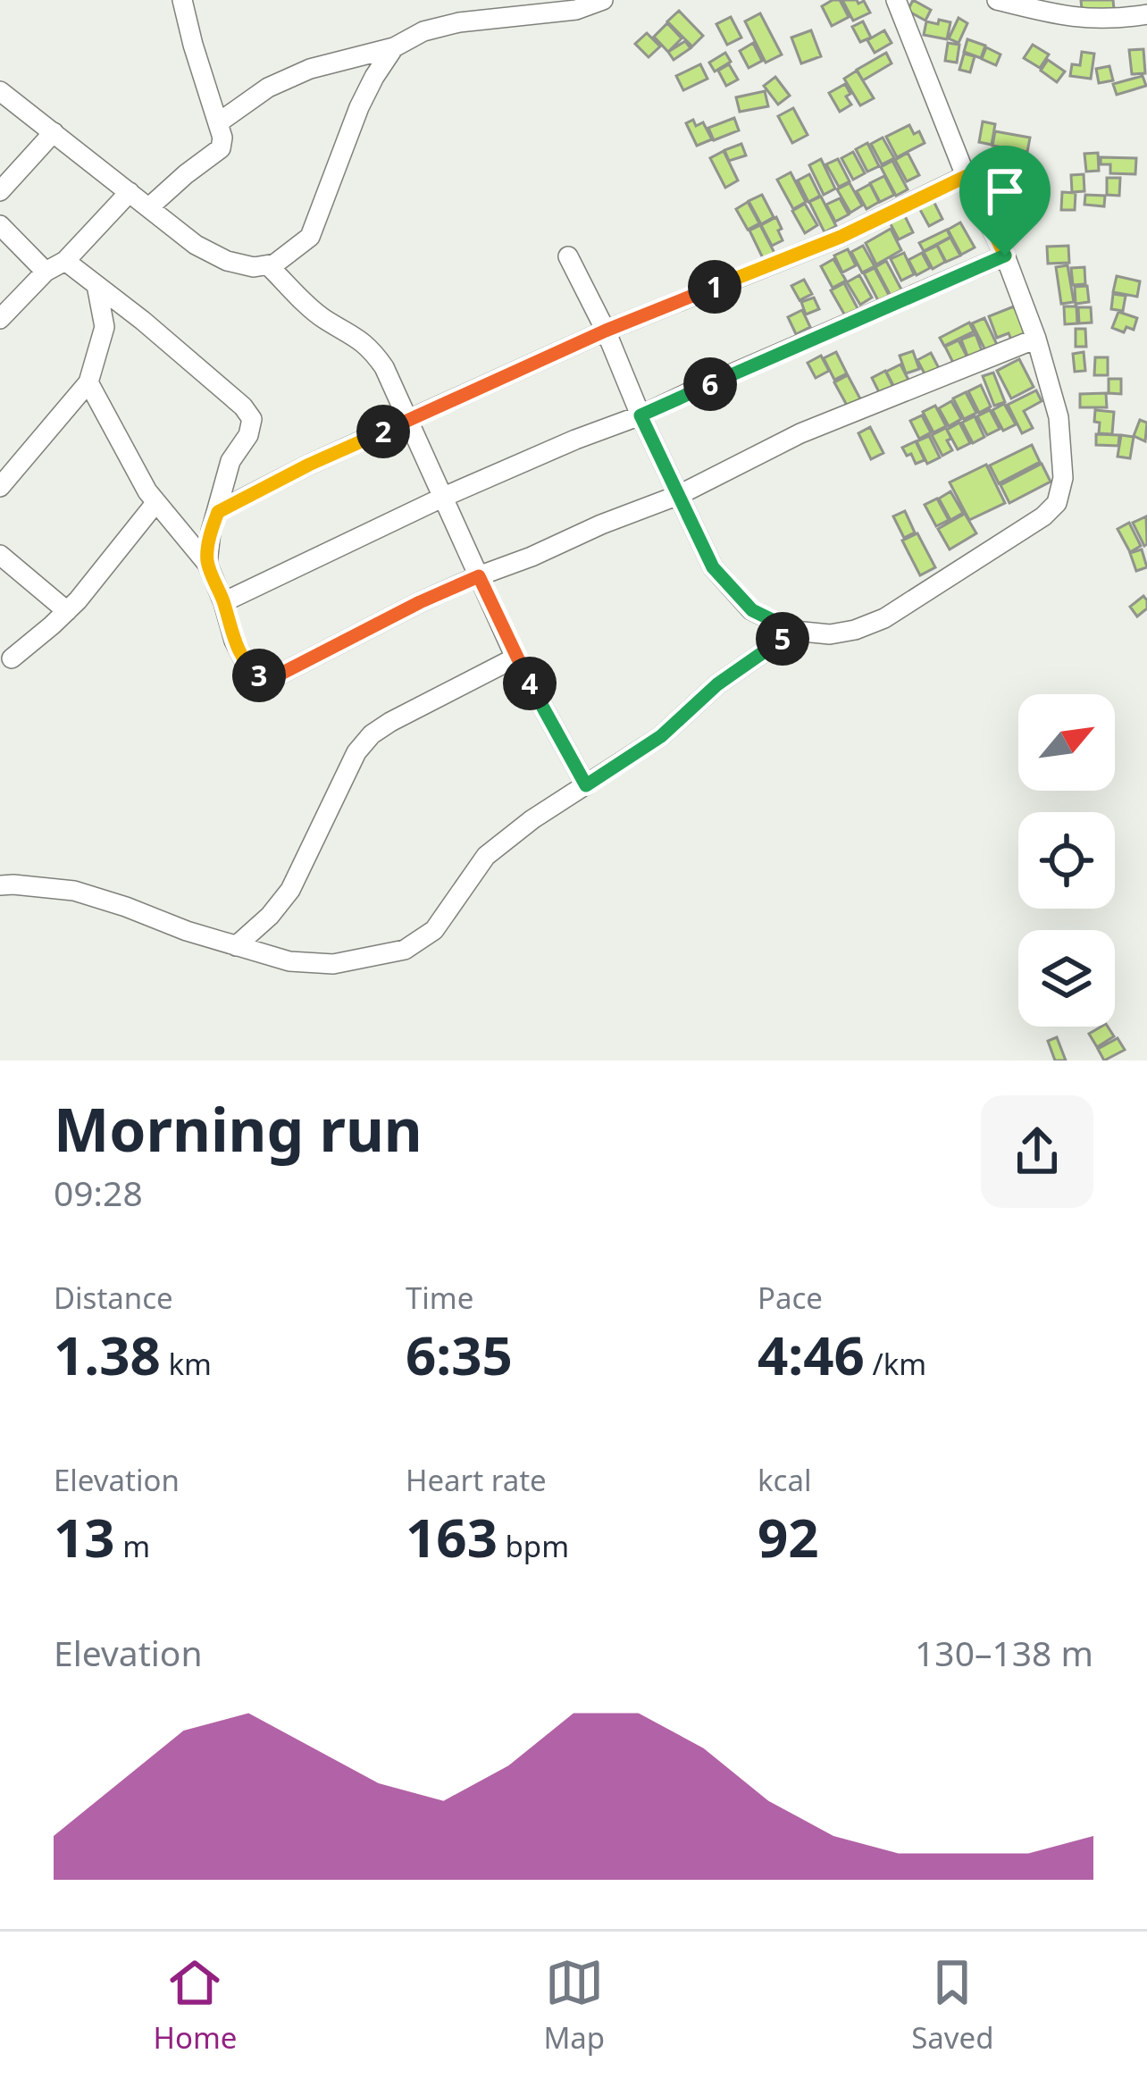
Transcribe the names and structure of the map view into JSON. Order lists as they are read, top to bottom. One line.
{"north":"top right","page":{"pins":["1","6","2","5","3","4"],"heading":["Morning run","09:28"],"stats":[["Distance","1.38 km"],["Time","6:35"],["Pace","4:46 /km"],["Elevation","13 m"],["Heart rate","163 bpm"],["kcal","92"]],"chart":["Elevation","130–138 m"],"tabs":["Home","Map","Saved"]}}
